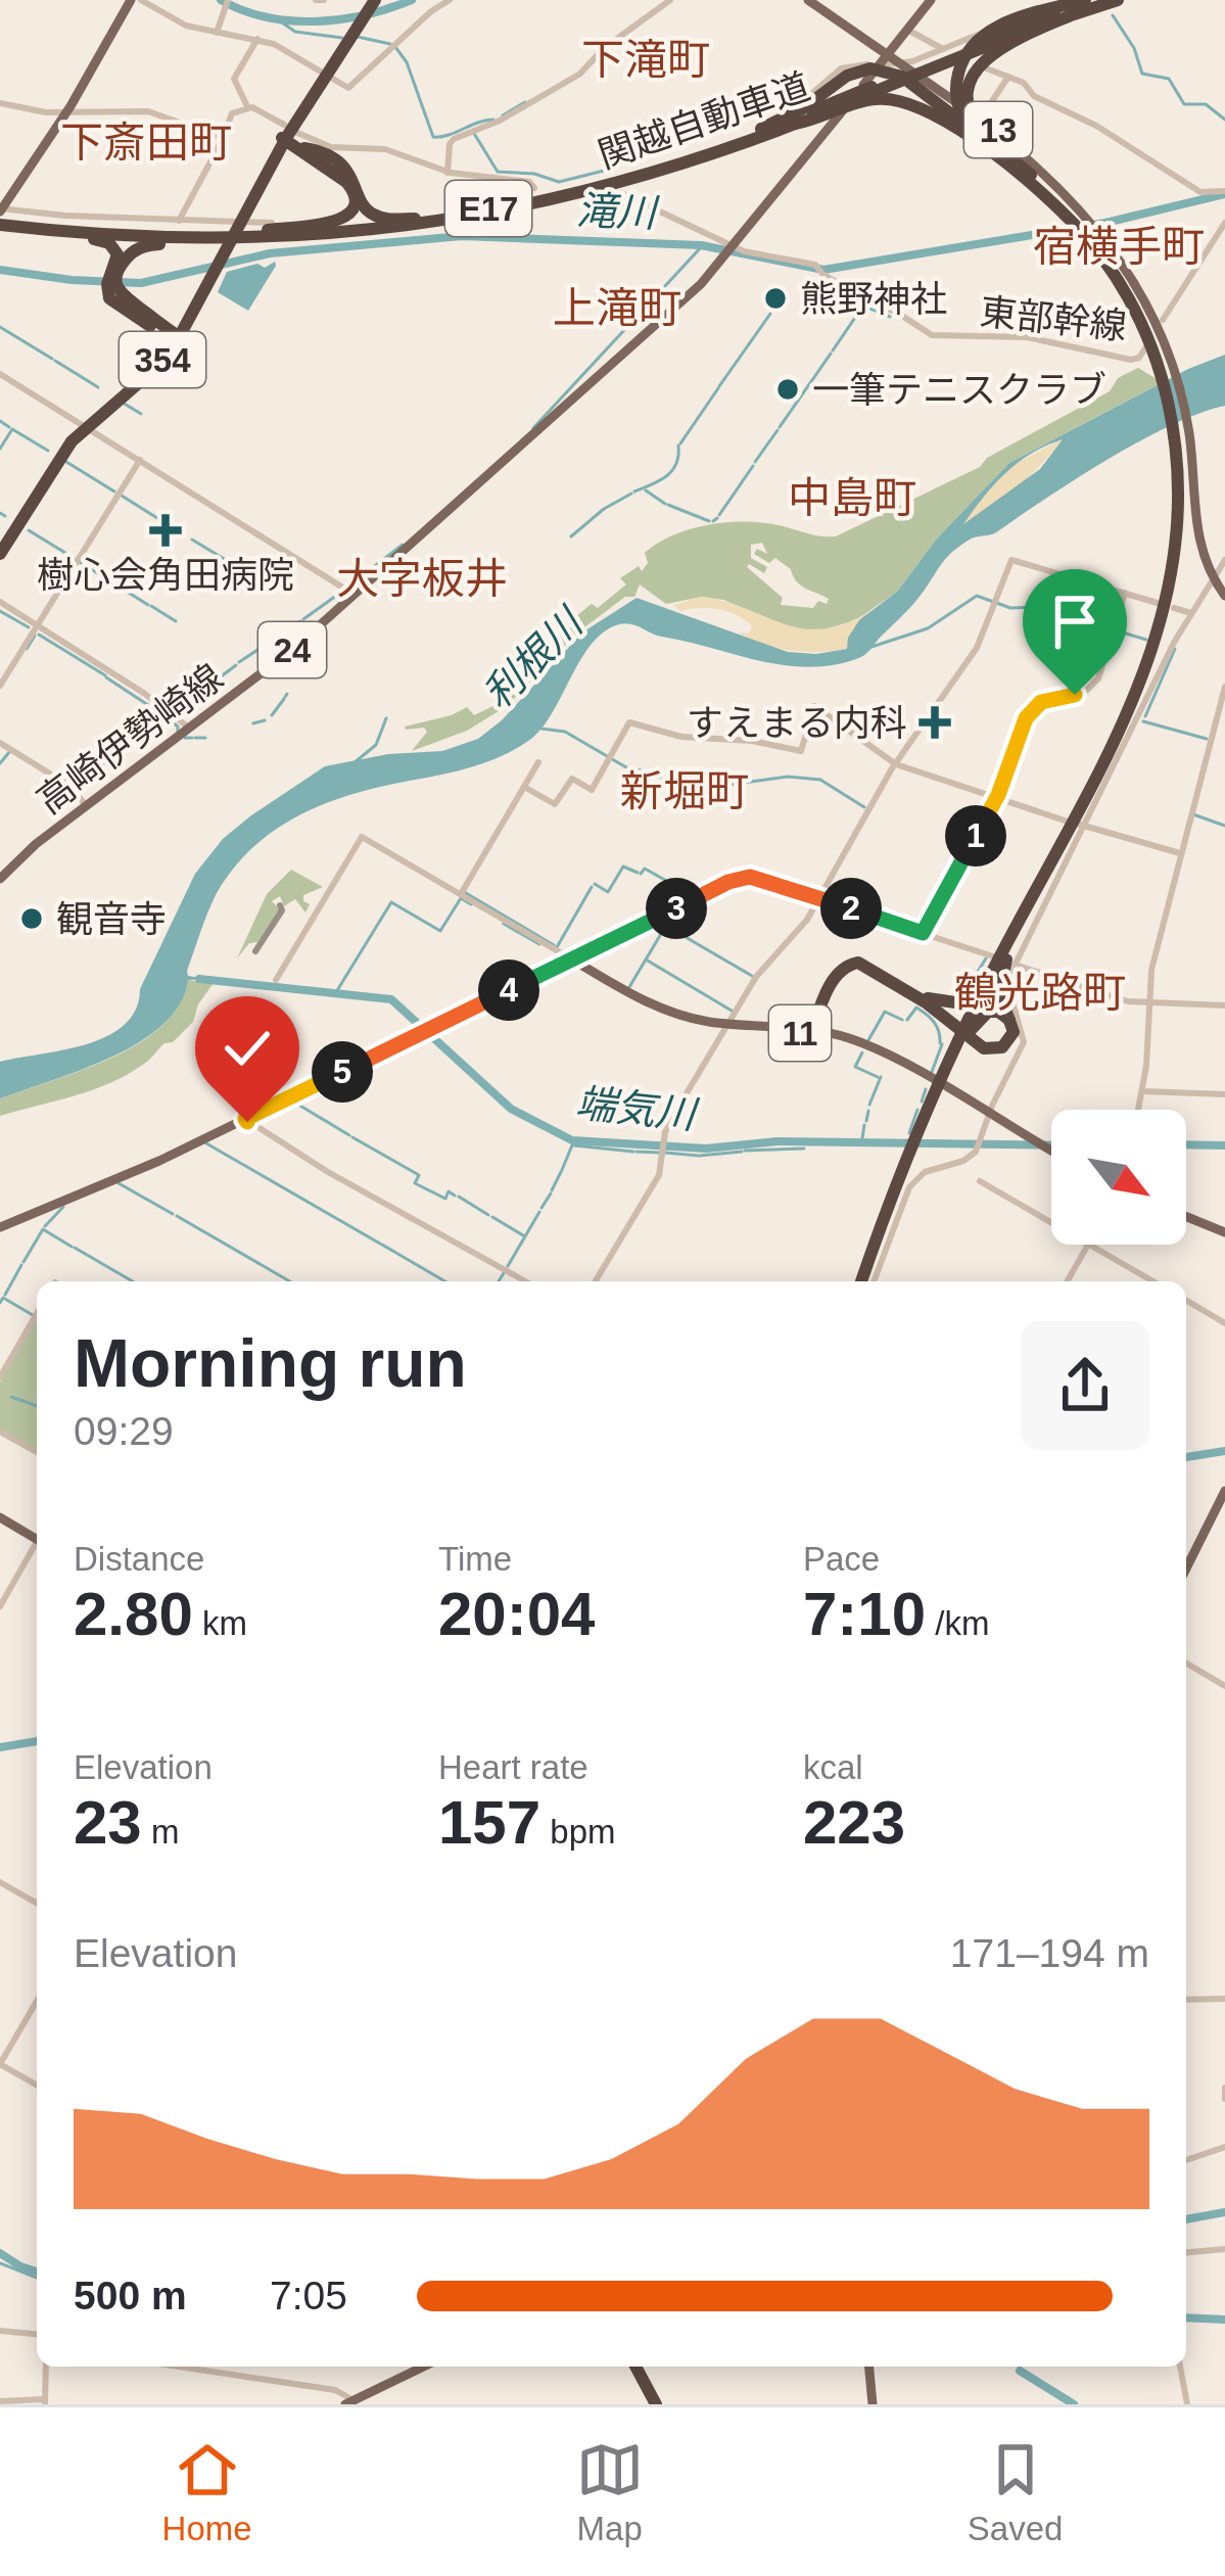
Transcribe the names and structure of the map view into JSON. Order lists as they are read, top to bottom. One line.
{"streets":{"highway":["関越自動車道","E17","354"],"main road":["13","24","高崎伊勢崎線","11"],"street":["東部幹線"]},"crossings":[["関越自動車道","354"],["東部幹線","24"],["東部幹線","高崎伊勢崎線"],["24","高崎伊勢崎線"]],"districts":["下滝町","下斎田町","宿横手町","上滝町","中島町","大字板井","新堀町","鶴光路町"],"water":["滝川","利根川","端気川"],"places":{"other":["熊野神社","一筆テニスクラブ","観音寺"],"health":["樹心会角田病院","すえまる内科"]},"north":"bottom right","page":{"pins":["1","2","3","4","5"],"heading":["Morning run","09:29"],"stats":[["Distance","2.80 km"],["Time","20:04"],["Pace","7:10 /km"],["Elevation","23 m"],["Heart rate","157 bpm"],["kcal","223"]],"chart":["Elevation","171–194 m"],"list":[{"name":"500 m","note":"7:05"}],"tabs":["Home","Map","Saved"]}}
